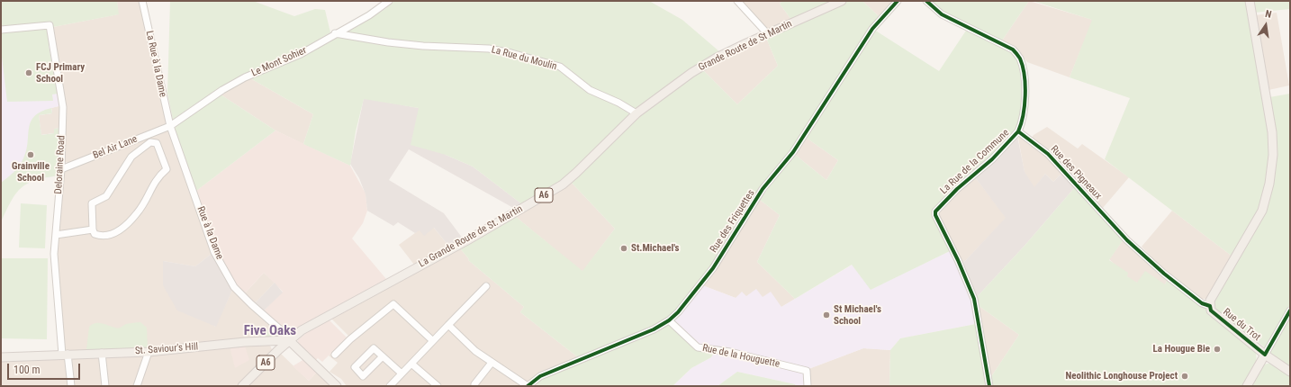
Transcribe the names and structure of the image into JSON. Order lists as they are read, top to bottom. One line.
{"streets":{"main road":["Grande Route de St Martin","A6","La Grande Route de St. Martin","Rue du Trot","St. Saviour's Hill"],"street":["La Rue du Moulin","Le Mont Sohier","La Rue à la Dame","Bel Air Lane","La Rue de la Commune","Deloraine Road","Rue des Pigneaux","Rue des Friquettes","Rue à la Dame","Rue de la Houguette"]},"crossings":[["Grande Route de St Martin","La Rue du Moulin"],["Grande Route de St Martin","La Grande Route de St. Martin"],["La Rue du Moulin","Le Mont Sohier"],["La Rue du Moulin","La Grande Route de St. Martin"],["Le Mont Sohier","La Rue à la Dame"],["Le Mont Sohier","Bel Air Lane"],["Le Mont Sohier","Rue à la Dame"],["La Rue à la Dame","Bel Air Lane"],["La Rue à la Dame","Rue à la Dame"],["Bel Air Lane","Deloraine Road"],["Bel Air Lane","Rue à la Dame"],["La Rue de la Commune","Rue des Pigneaux"],["Deloraine Road","St. Saviour's Hill"],["Rue des Pigneaux","Rue du Trot"],["A6","Rue à la Dame"],["A6","La Grande Route de St. Martin"],["A6","St. Saviour's Hill"],["Rue des Friquettes","Rue de la Houguette"],["Rue à la Dame","La Grande Route de St. Martin"],["Rue à la Dame","St. Saviour's Hill"],["La Grande Route de St. Martin","St. Saviour's Hill"]],"districts":["Five Oaks"],"places":["FCJ Primary School","Grainville School","St.Michael's","St Michael's School","La Hougue Bie","Neolithic Longhouse Project"],"scale_bar":"100 m","north":"top"}
